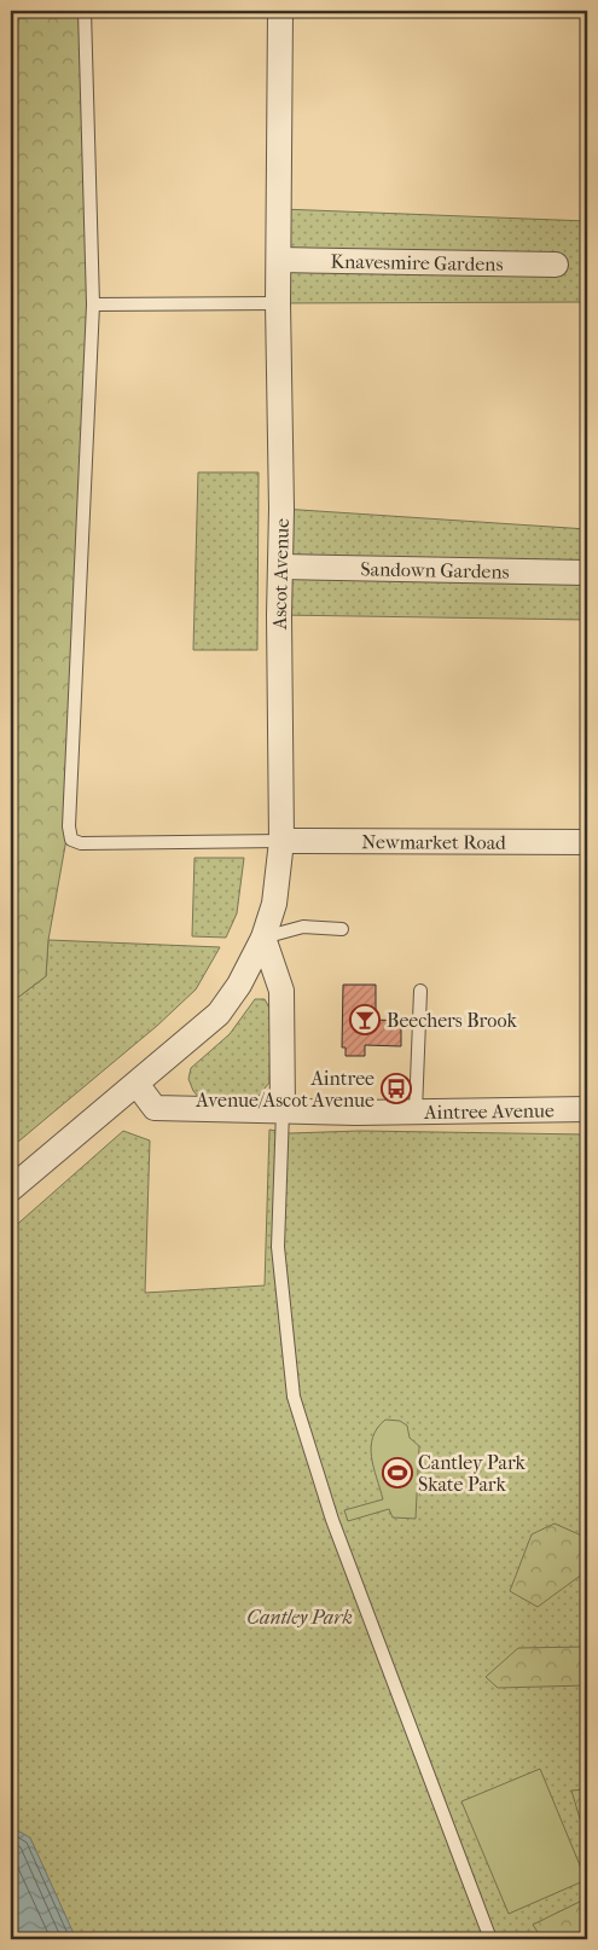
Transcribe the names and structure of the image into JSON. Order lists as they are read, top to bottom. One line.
{"streets":{"street":["Knavesmire Gardens","Sandown Gardens","Ascot Avenue","Newmarket Road","Aintree Avenue"]},"crossings":[["Knavesmire Gardens","Ascot Avenue"],["Sandown Gardens","Ascot Avenue"],["Ascot Avenue","Newmarket Road"],["Ascot Avenue","Aintree Avenue"]],"parks":["Cantley Park"],"places":{"bar":["Beechers Brook"],"bus stop":["Aintree Avenue/Ascot Avenue"],"sports":["Cantley Park Skate Park"]}}
